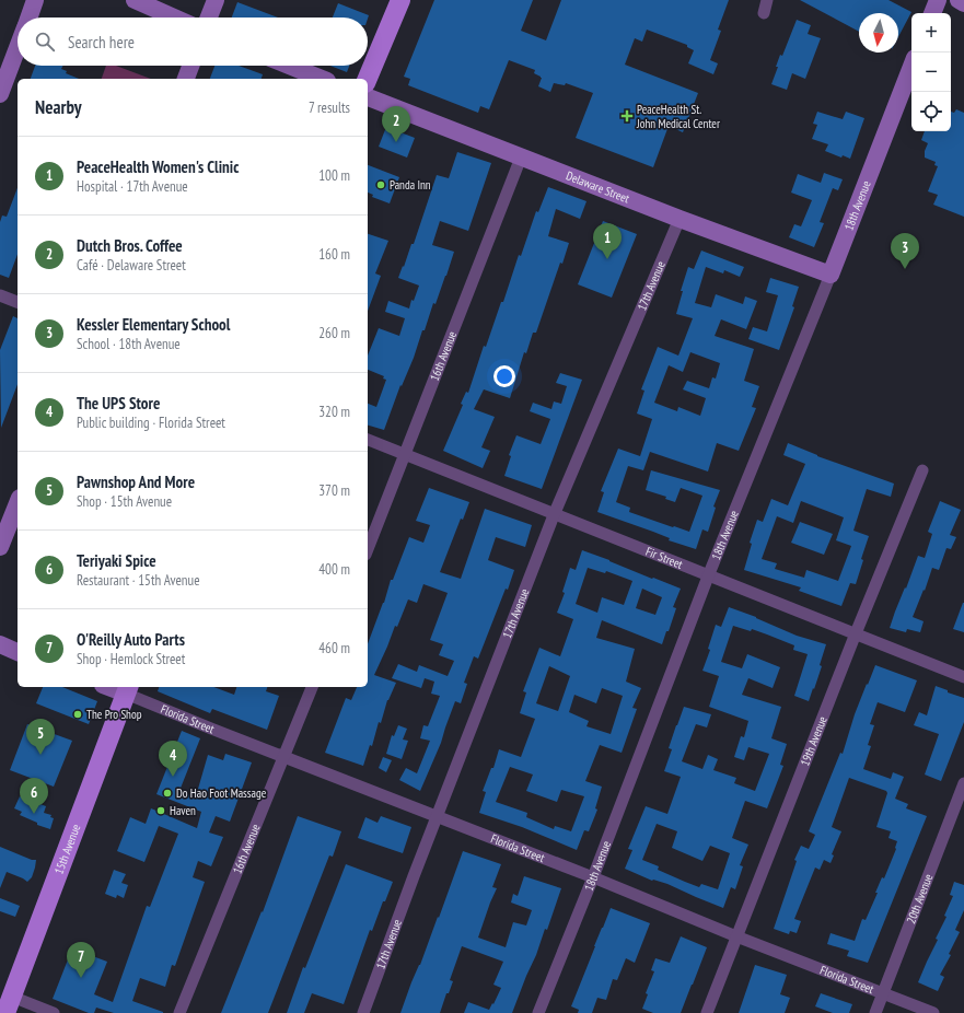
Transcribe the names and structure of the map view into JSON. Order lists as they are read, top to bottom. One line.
{"streets":{"main road":["15th Avenue"],"street":["Delaware Street","18th Avenue","17th Avenue","16th Avenue","Fir Street","Florida Street","19th Avenue","20th Avenue"]},"crossings":[["Delaware Street","18th Avenue"],["Delaware Street","17th Avenue"],["Delaware Street","16th Avenue"],["18th Avenue","Fir Street"],["18th Avenue","Florida Street"],["17th Avenue","Fir Street"],["17th Avenue","Florida Street"],["16th Avenue","Fir Street"],["16th Avenue","Florida Street"],["Fir Street","19th Avenue"],["Florida Street","19th Avenue"],["Florida Street","15th Avenue"],["Florida Street","20th Avenue"]],"places":{"health":["PeaceHealth St. John Medical Center"],"other":["Panda Inn","The Pro Shop","Do Hao Foot Massage","Haven"]},"north":"bottom","page":{"map_buttons":["+","−"],"search":"Search here","heading":["Nearby","7 results"],"pins":["2","1","3","5","4","6","7"],"list":[{"mark":"1","name":"PeaceHealth Women's Clinic","note":"Hospital · 17th Avenue","value":"100 m"},{"mark":"2","name":"Dutch Bros. Coffee","note":"Café · Delaware Street","value":"160 m"},{"mark":"3","name":"Kessler Elementary School","note":"School · 18th Avenue","value":"260 m"},{"mark":"4","name":"The UPS Store","note":"Public building · Florida Street","value":"320 m"},{"mark":"5","name":"Pawnshop And More","note":"Shop · 15th Avenue","value":"370 m"},{"mark":"6","name":"Teriyaki Spice","note":"Restaurant · 15th Avenue","value":"400 m"},{"mark":"7","name":"O'Reilly Auto Parts","note":"Shop · Hemlock Street","value":"460 m"}]}}
